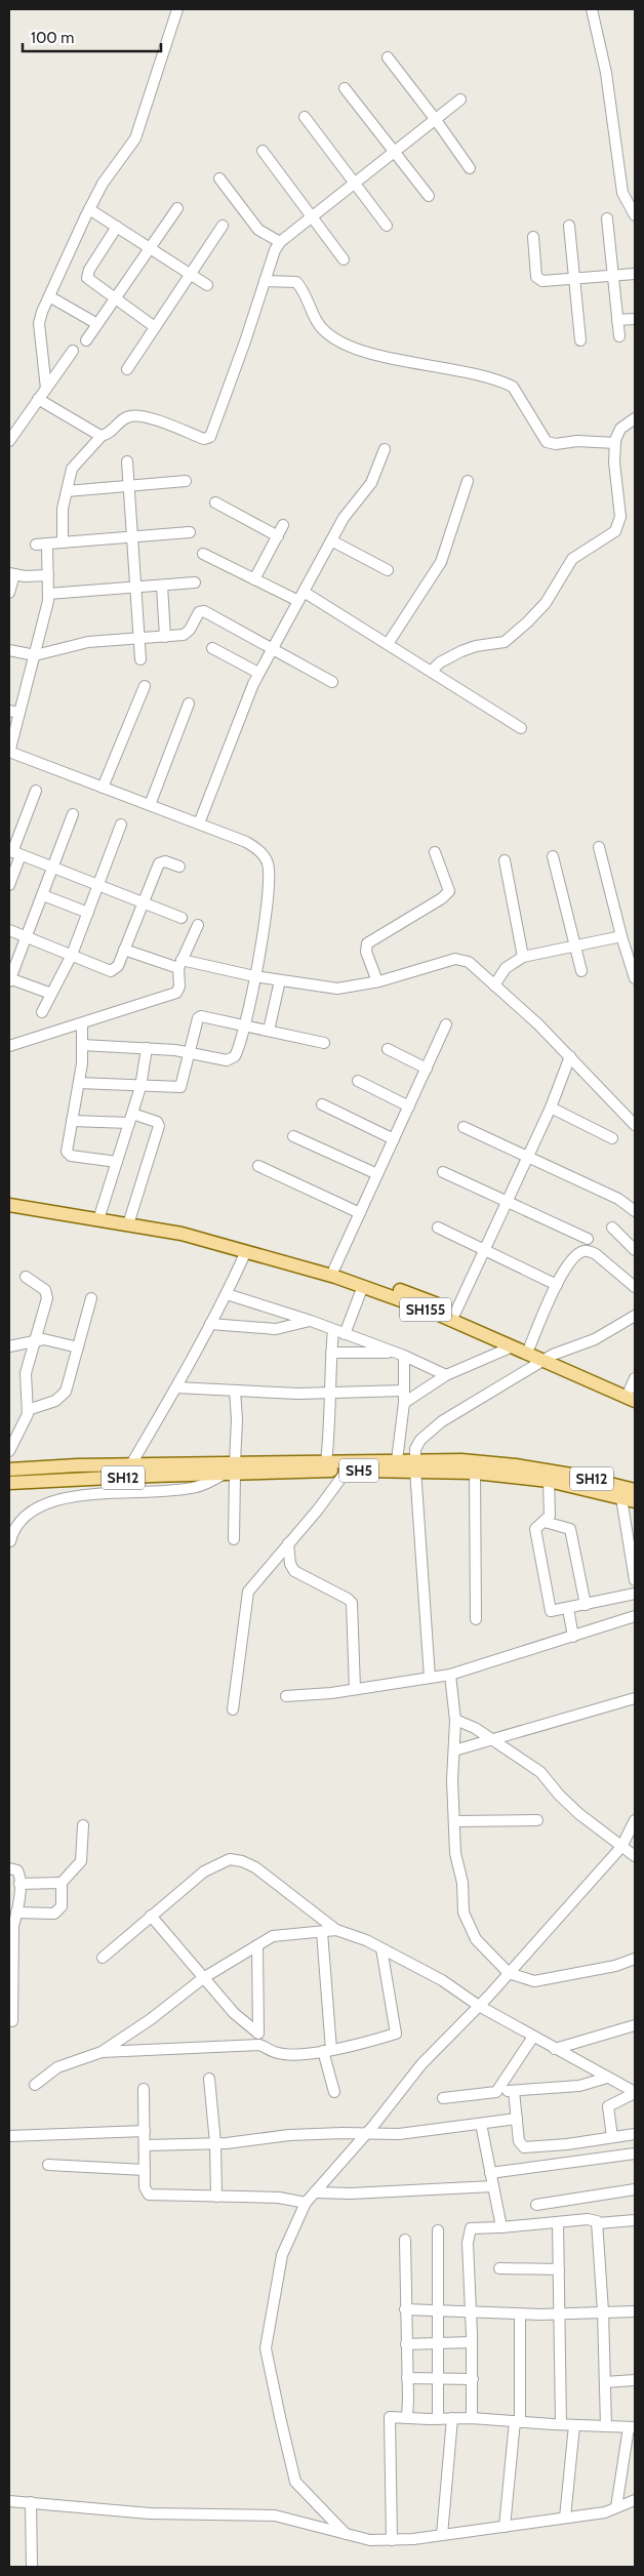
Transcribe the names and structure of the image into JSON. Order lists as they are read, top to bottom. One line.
{"streets":{"main road":["SH155","SH5","SH12"]},"crossings":[["SH5","SH12"]],"scale_bar":"100 m"}
